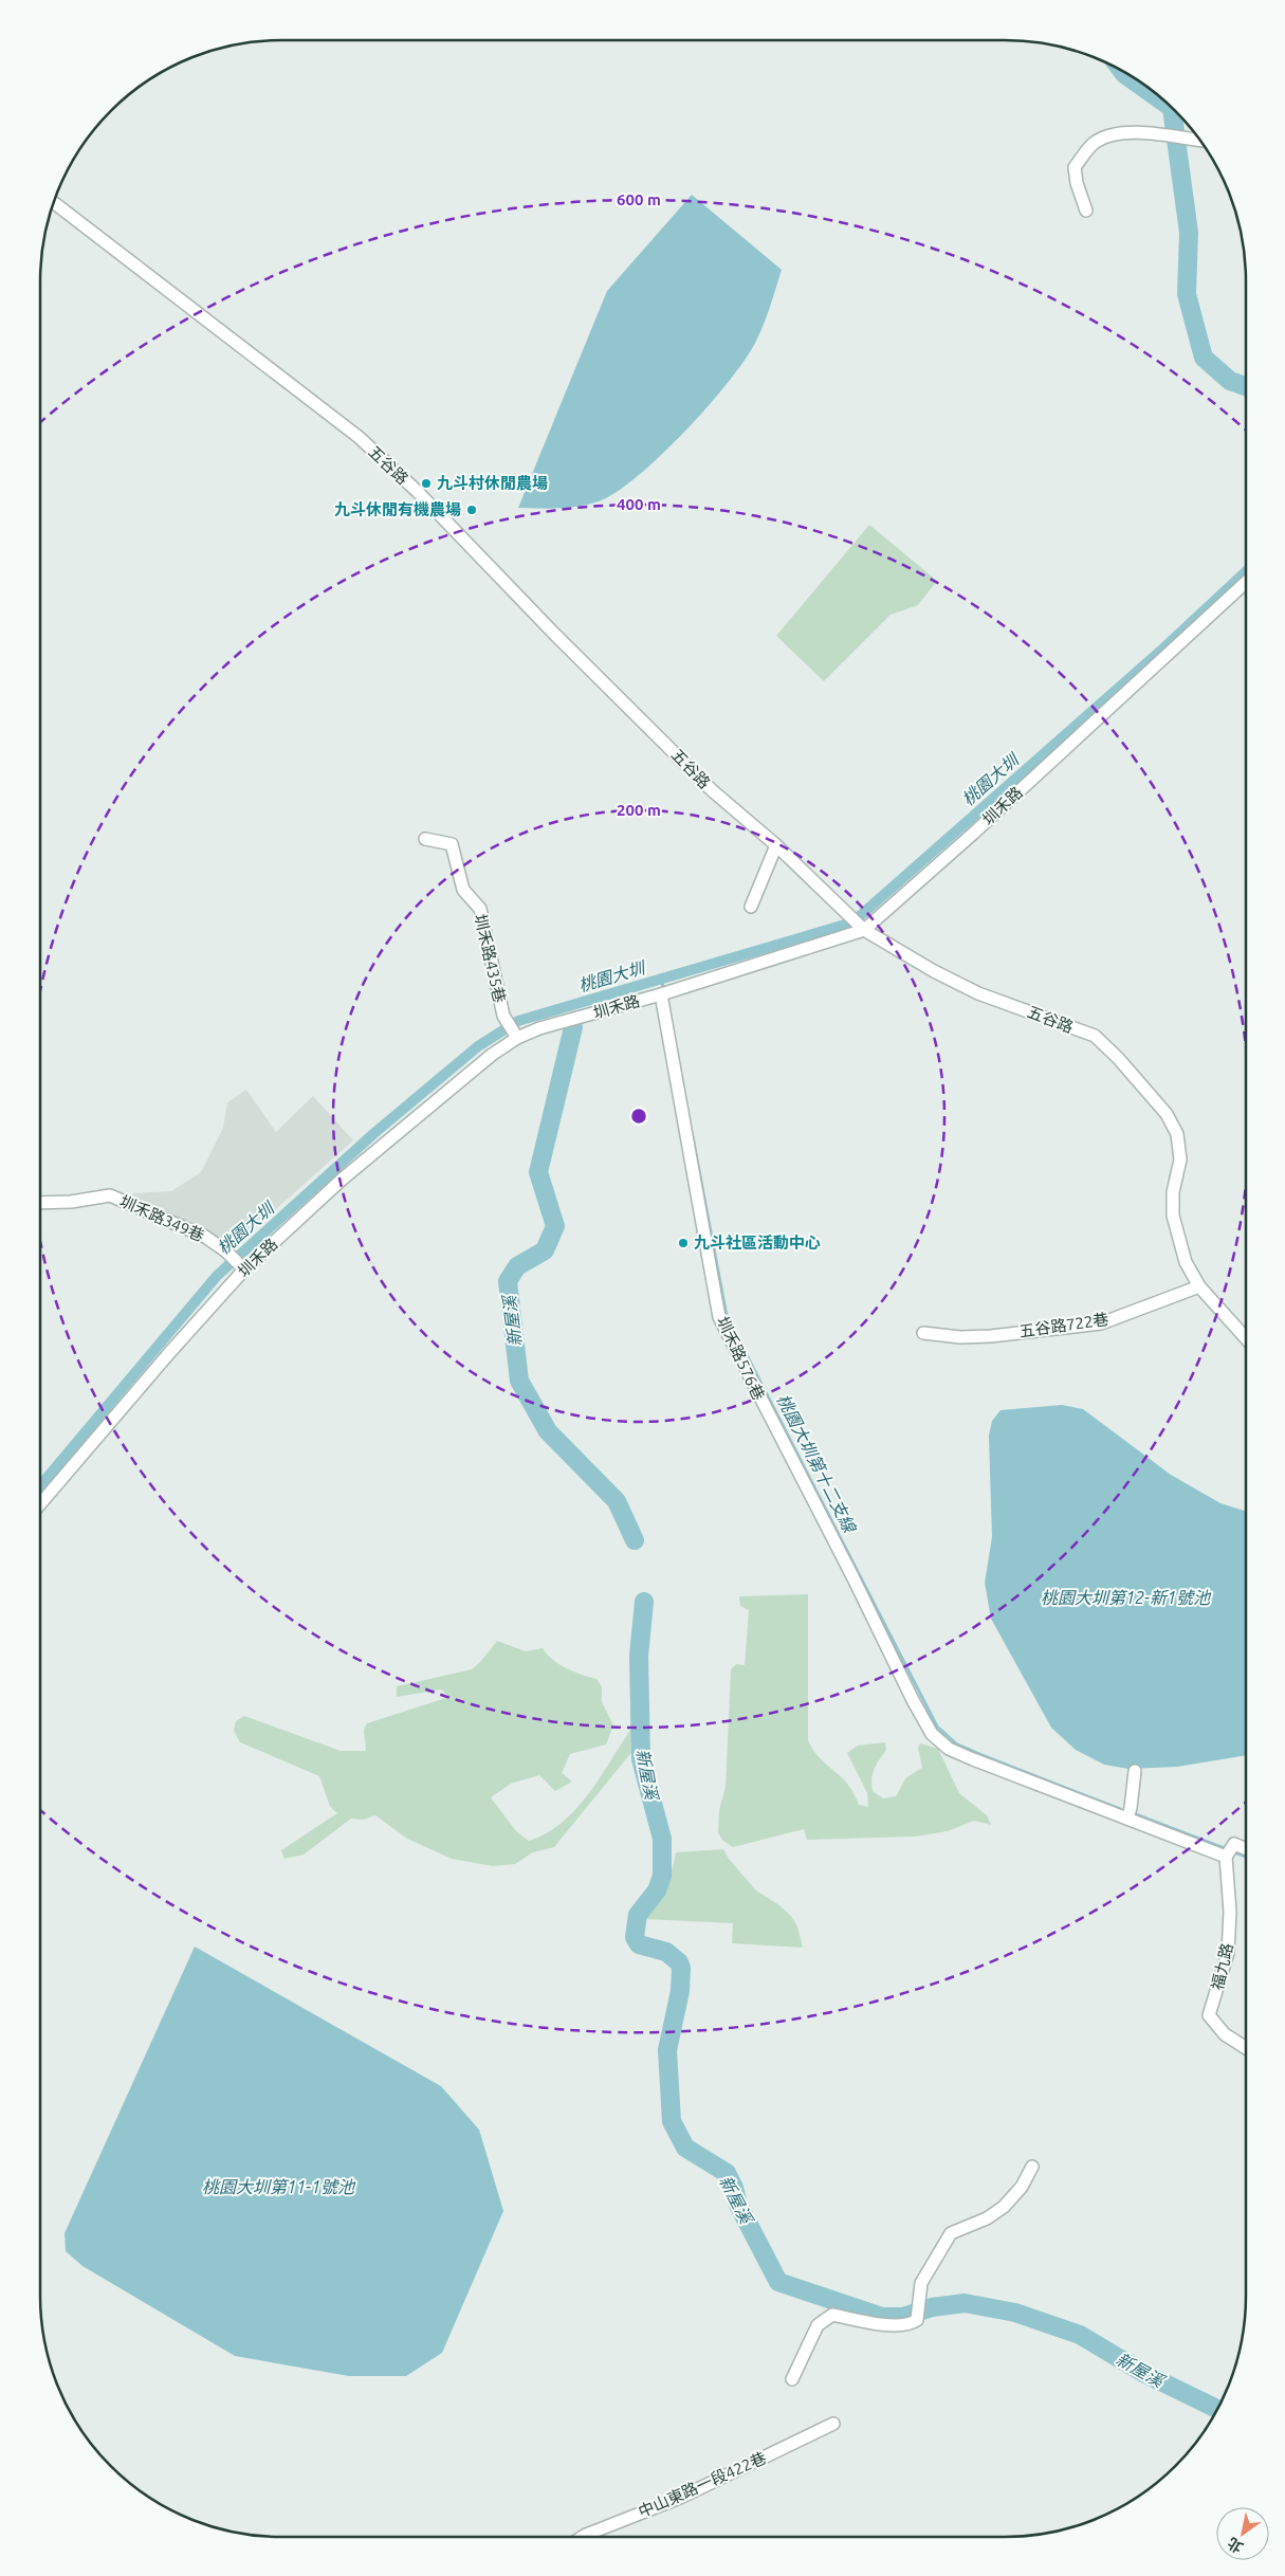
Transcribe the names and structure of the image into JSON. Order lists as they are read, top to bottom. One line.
{"streets":{"street":["五谷路","圳禾路","圳禾路435巷","圳禾路349巷","五谷路722巷","圳禾路576巷","福九路","中山東路一段422巷"]},"crossings":[["五谷路","圳禾路"],["五谷路","五谷路722巷"],["圳禾路","圳禾路435巷"],["圳禾路","圳禾路349巷"],["圳禾路","圳禾路576巷"],["圳禾路576巷","福九路"]],"water":["桃園大圳","新屋溪","桃園大圳第十二支線","桃園大圳第12-新1號池","桃園大圳第11-1號池"],"places":["九斗村休閒農場","九斗休閒有機農場","九斗社區活動中心"],"north":"bottom left","rings":["600 m","400 m","200 m"]}
